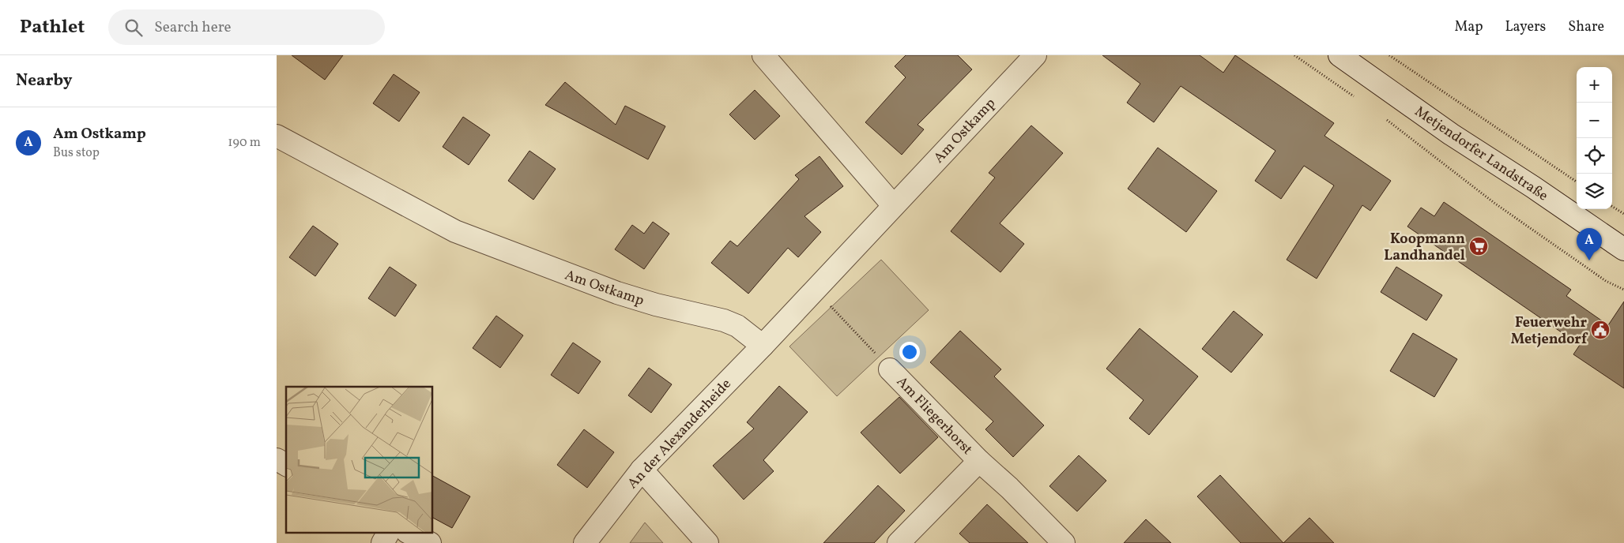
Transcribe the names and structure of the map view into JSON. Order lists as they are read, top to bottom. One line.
{"streets":{"street":["Am Ostkamp","Metjendorfer Landstraße","Am Fliegerhorst","An der Alexanderheide"]},"crossings":[["Am Ostkamp","An der Alexanderheide"]],"places":{"supermarket":["Koopmann Landhandel"],"public building":["Feuerwehr Metjendorf"]},"page":{"header":"Pathlet","search":"Search here","nav":["Map","Layers","Share"],"heading":"Nearby","map_buttons":["+","−"],"list":[{"mark":"A","name":"Am Ostkamp","note":"Bus stop","value":"190 m"}],"pins":"A"}}
